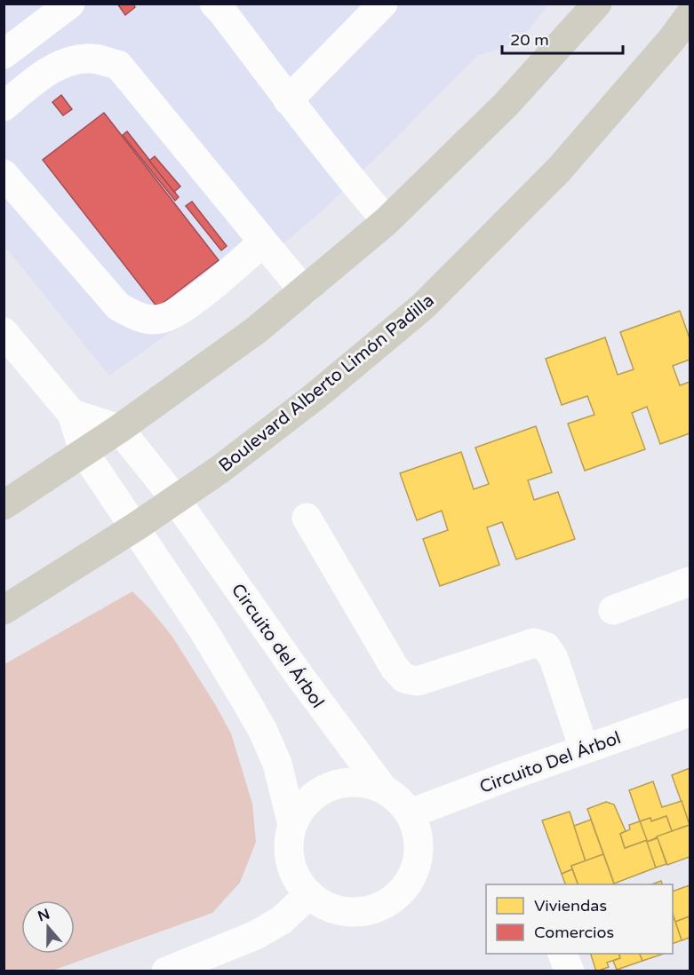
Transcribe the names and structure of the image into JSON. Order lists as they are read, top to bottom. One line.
{"streets":{"highway":["Boulevard Alberto Limón Padilla"],"street":["Circuito del Árbol","Circuito Del Árbol"]},"crossings":[["Boulevard Alberto Limón Padilla","Circuito del Árbol"],["Circuito del Árbol","Circuito Del Árbol"]],"legend":["Viviendas","Comercios"],"scale_bar":"20 m","north":"top"}
